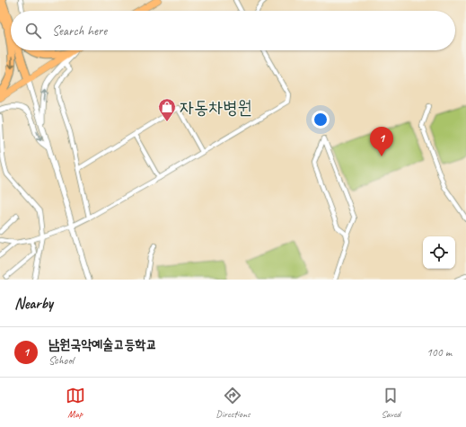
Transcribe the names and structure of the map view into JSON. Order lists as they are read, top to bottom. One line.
{"places":{"shop":["자동차병원"]},"page":{"search":"Search here","pins":"1","heading":"Nearby","list":[{"mark":"1","name":"남원국악예술고등학교","note":"School","value":"100 m"}],"nav":["Map","Directions","Saved"]}}
